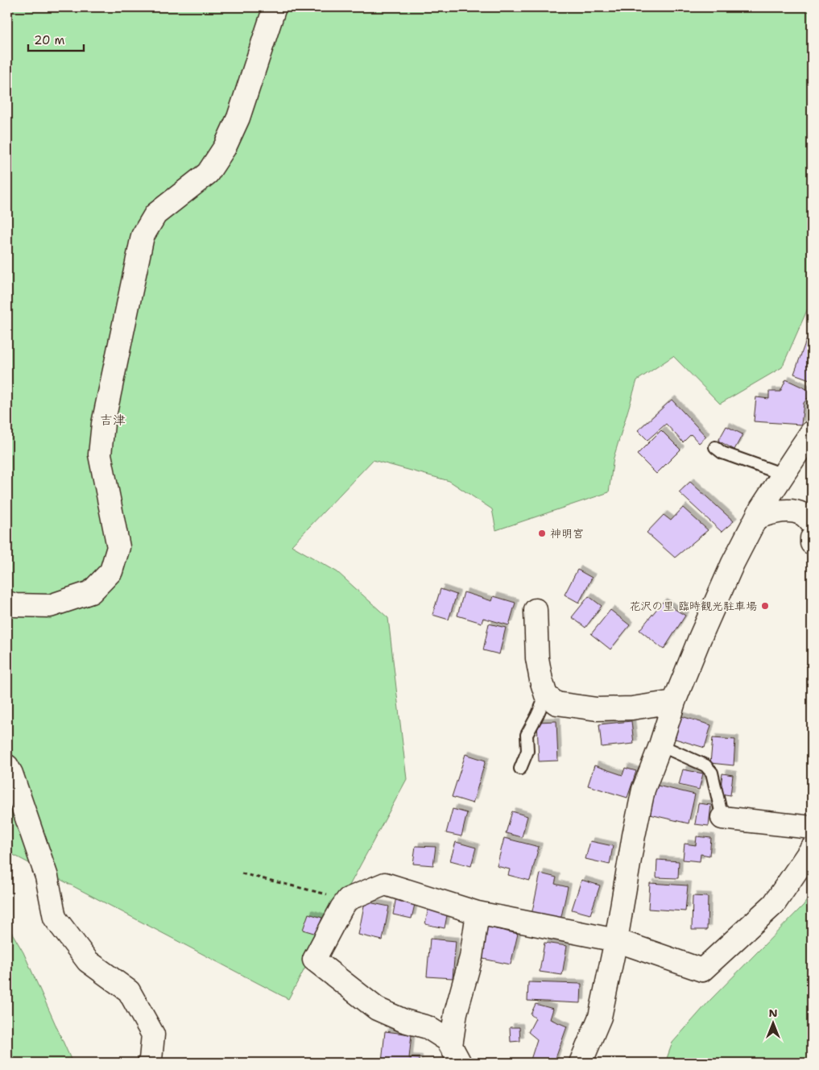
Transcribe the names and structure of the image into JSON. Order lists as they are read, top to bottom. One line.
{"districts":["吉津"],"places":["神明宮","花沢の里 臨時観光駐車場"],"scale_bar":"20 m","north":"top"}
